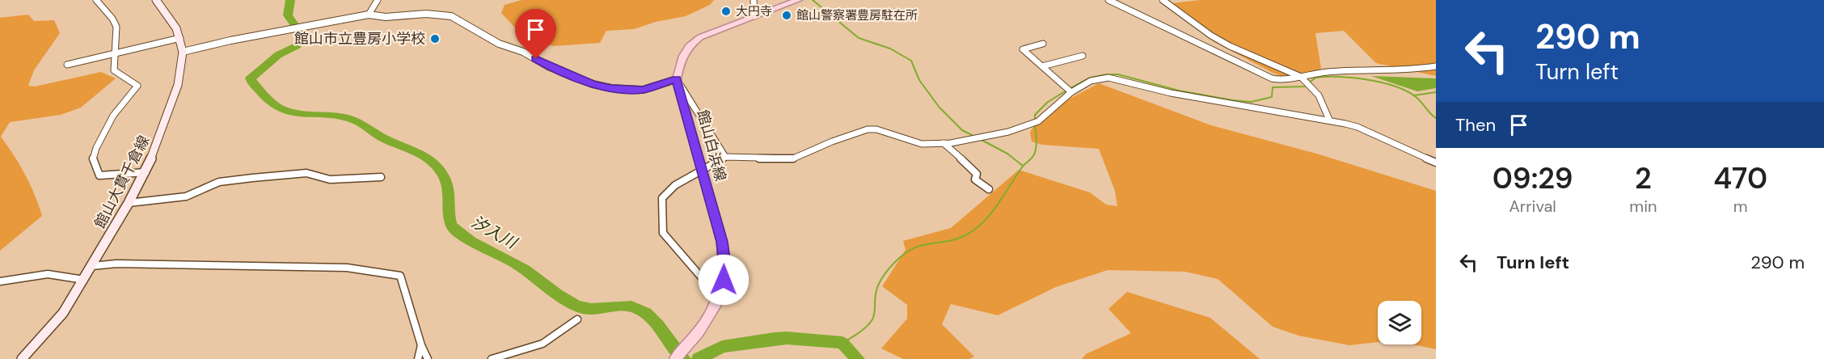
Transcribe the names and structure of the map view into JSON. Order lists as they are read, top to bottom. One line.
{"streets":{"main road":["館山白浜線","館山大貫千倉線"]},"water":["汐入川"],"places":["大円寺","館山警察署豊房駐在所","館山市立豊房小学校"],"page":{"turn":["290 m","Turn left"],"then":"Then","eta":["09:29","Arrival","2","min","470","m"],"list":[{"name":"Turn left","value":"290 m"}]}}
